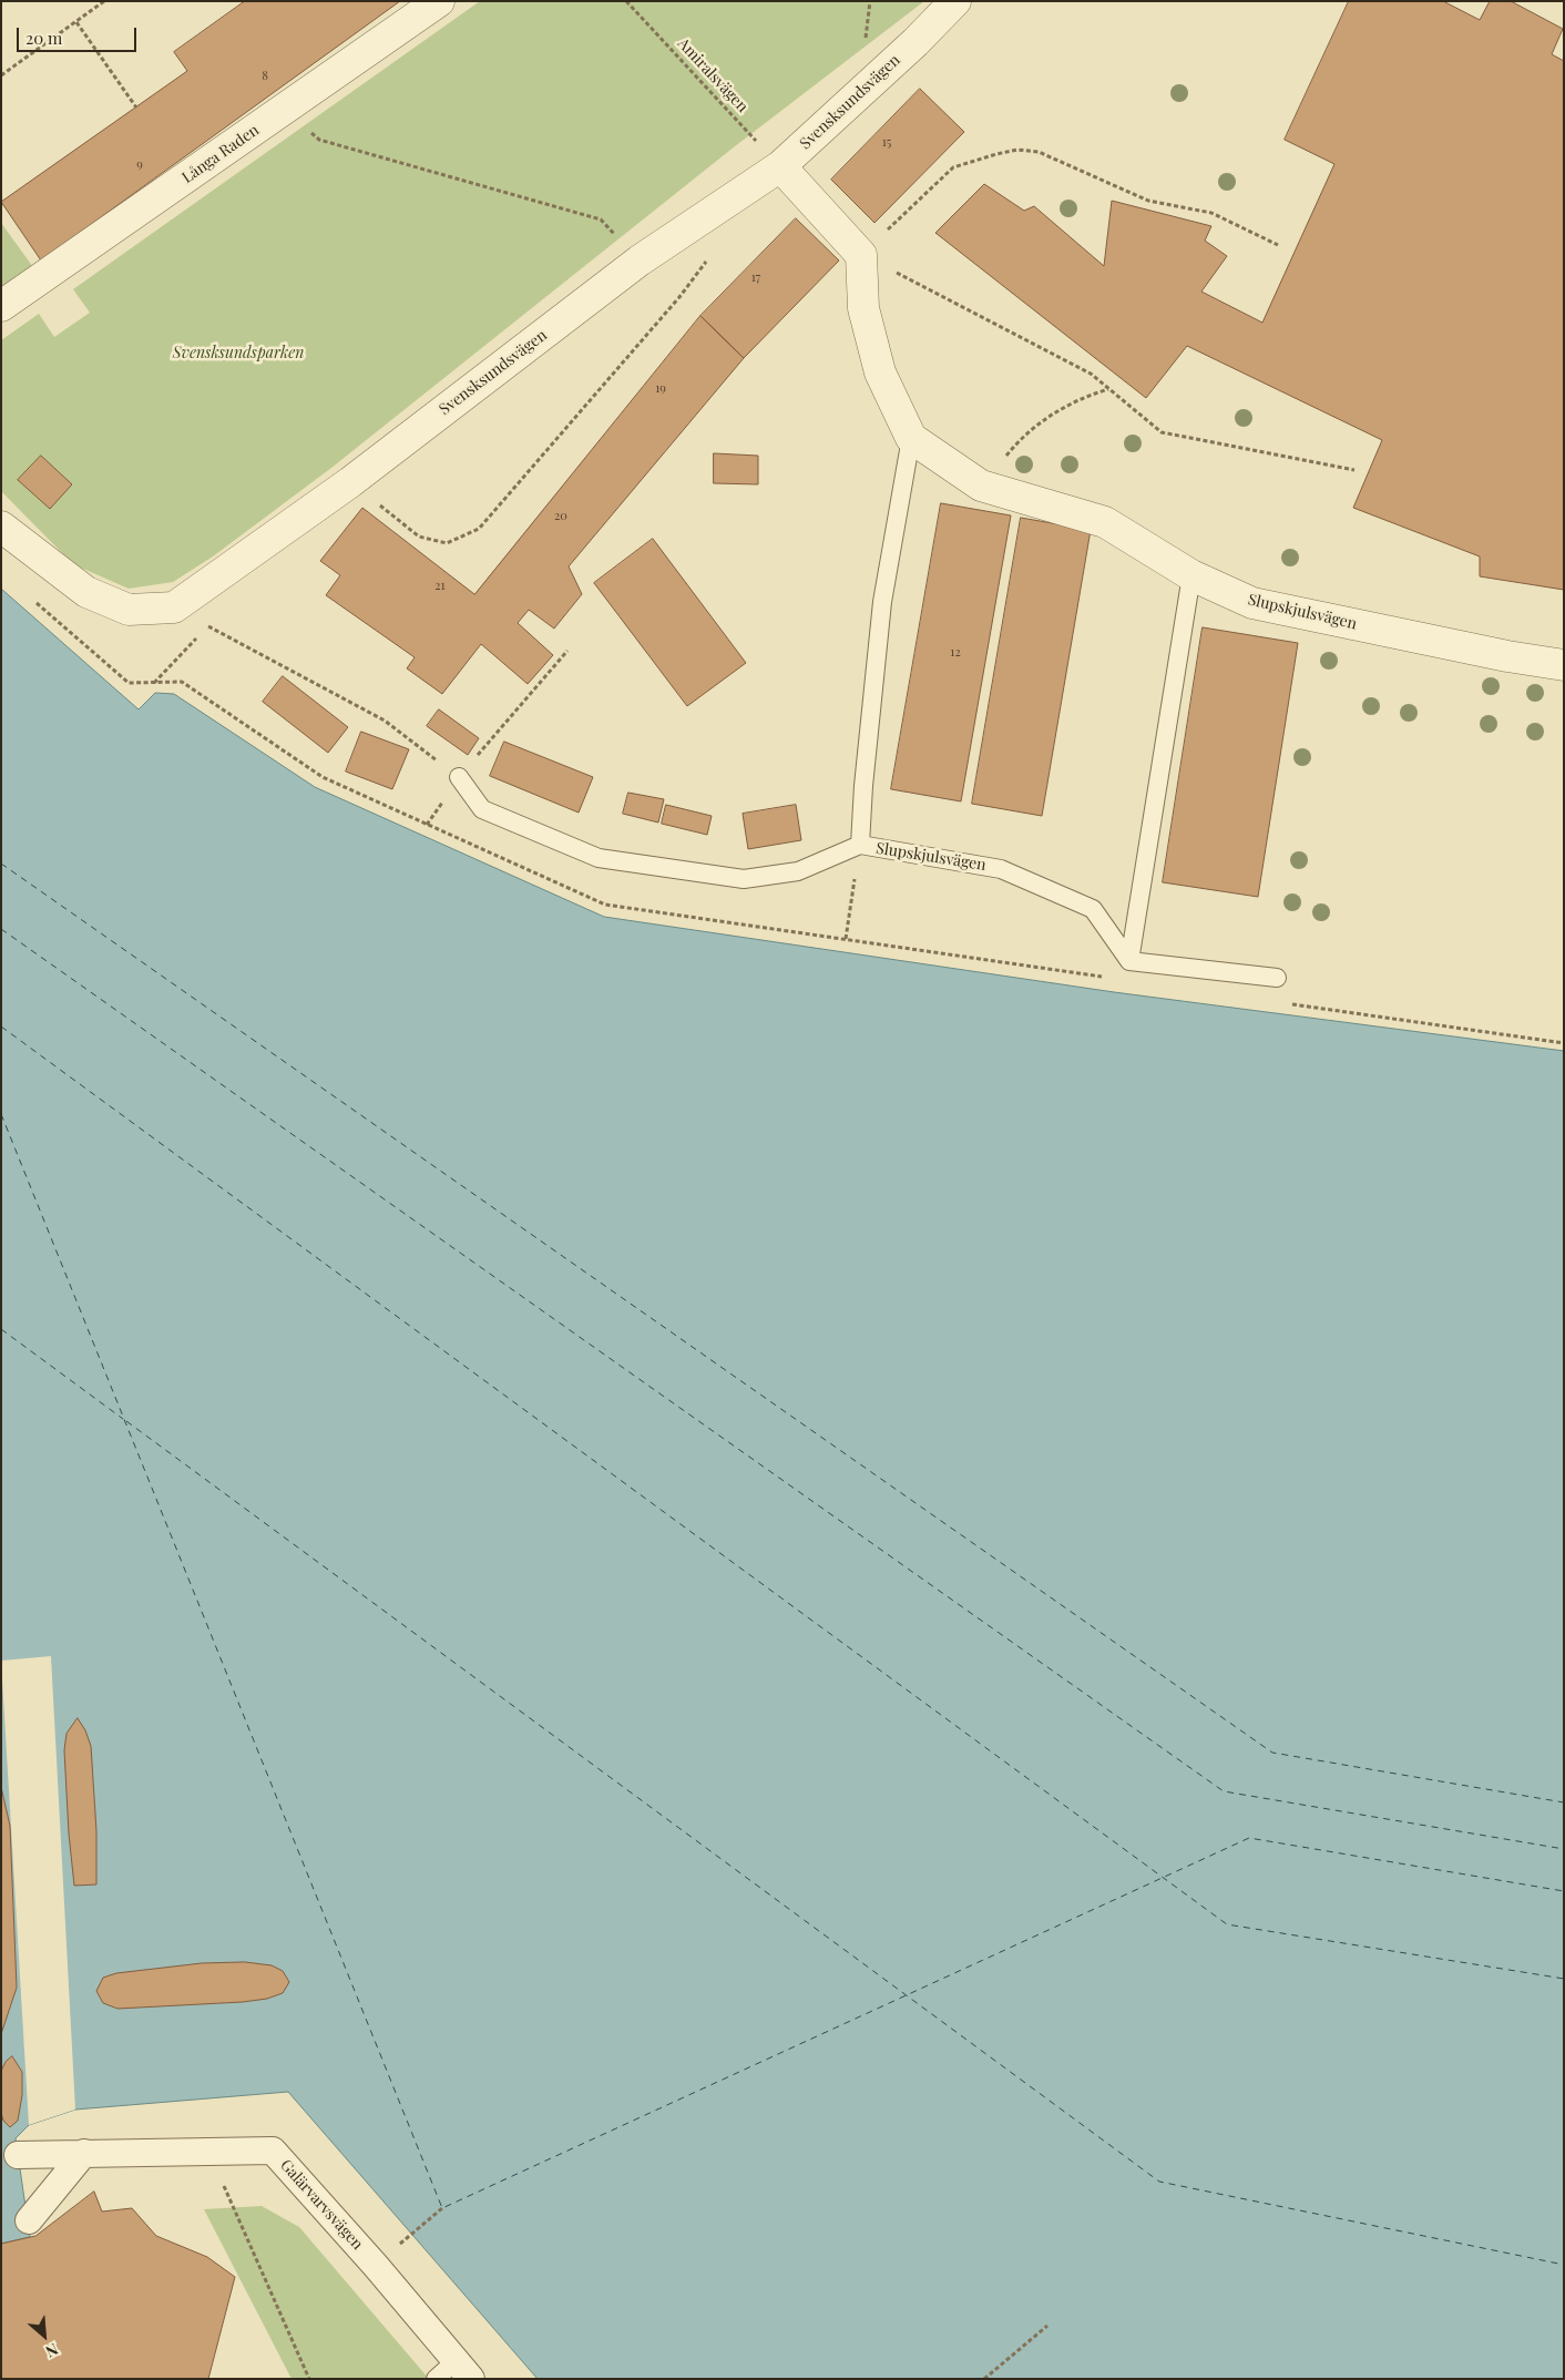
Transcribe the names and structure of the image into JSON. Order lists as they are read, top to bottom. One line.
{"streets":{"street":["Svensksundsvägen","Långa Raden","Slupskjulsvägen","Galärvarvsvägen"],"path":["Amiralsvägen"]},"crossings":[["Amiralsvägen","Svensksundsvägen"]],"parks":["Svensksundsparken"],"house_numbers":["8","15","9","17","19","20","21","12"],"scale_bar":"20 m","north":"bottom right"}
